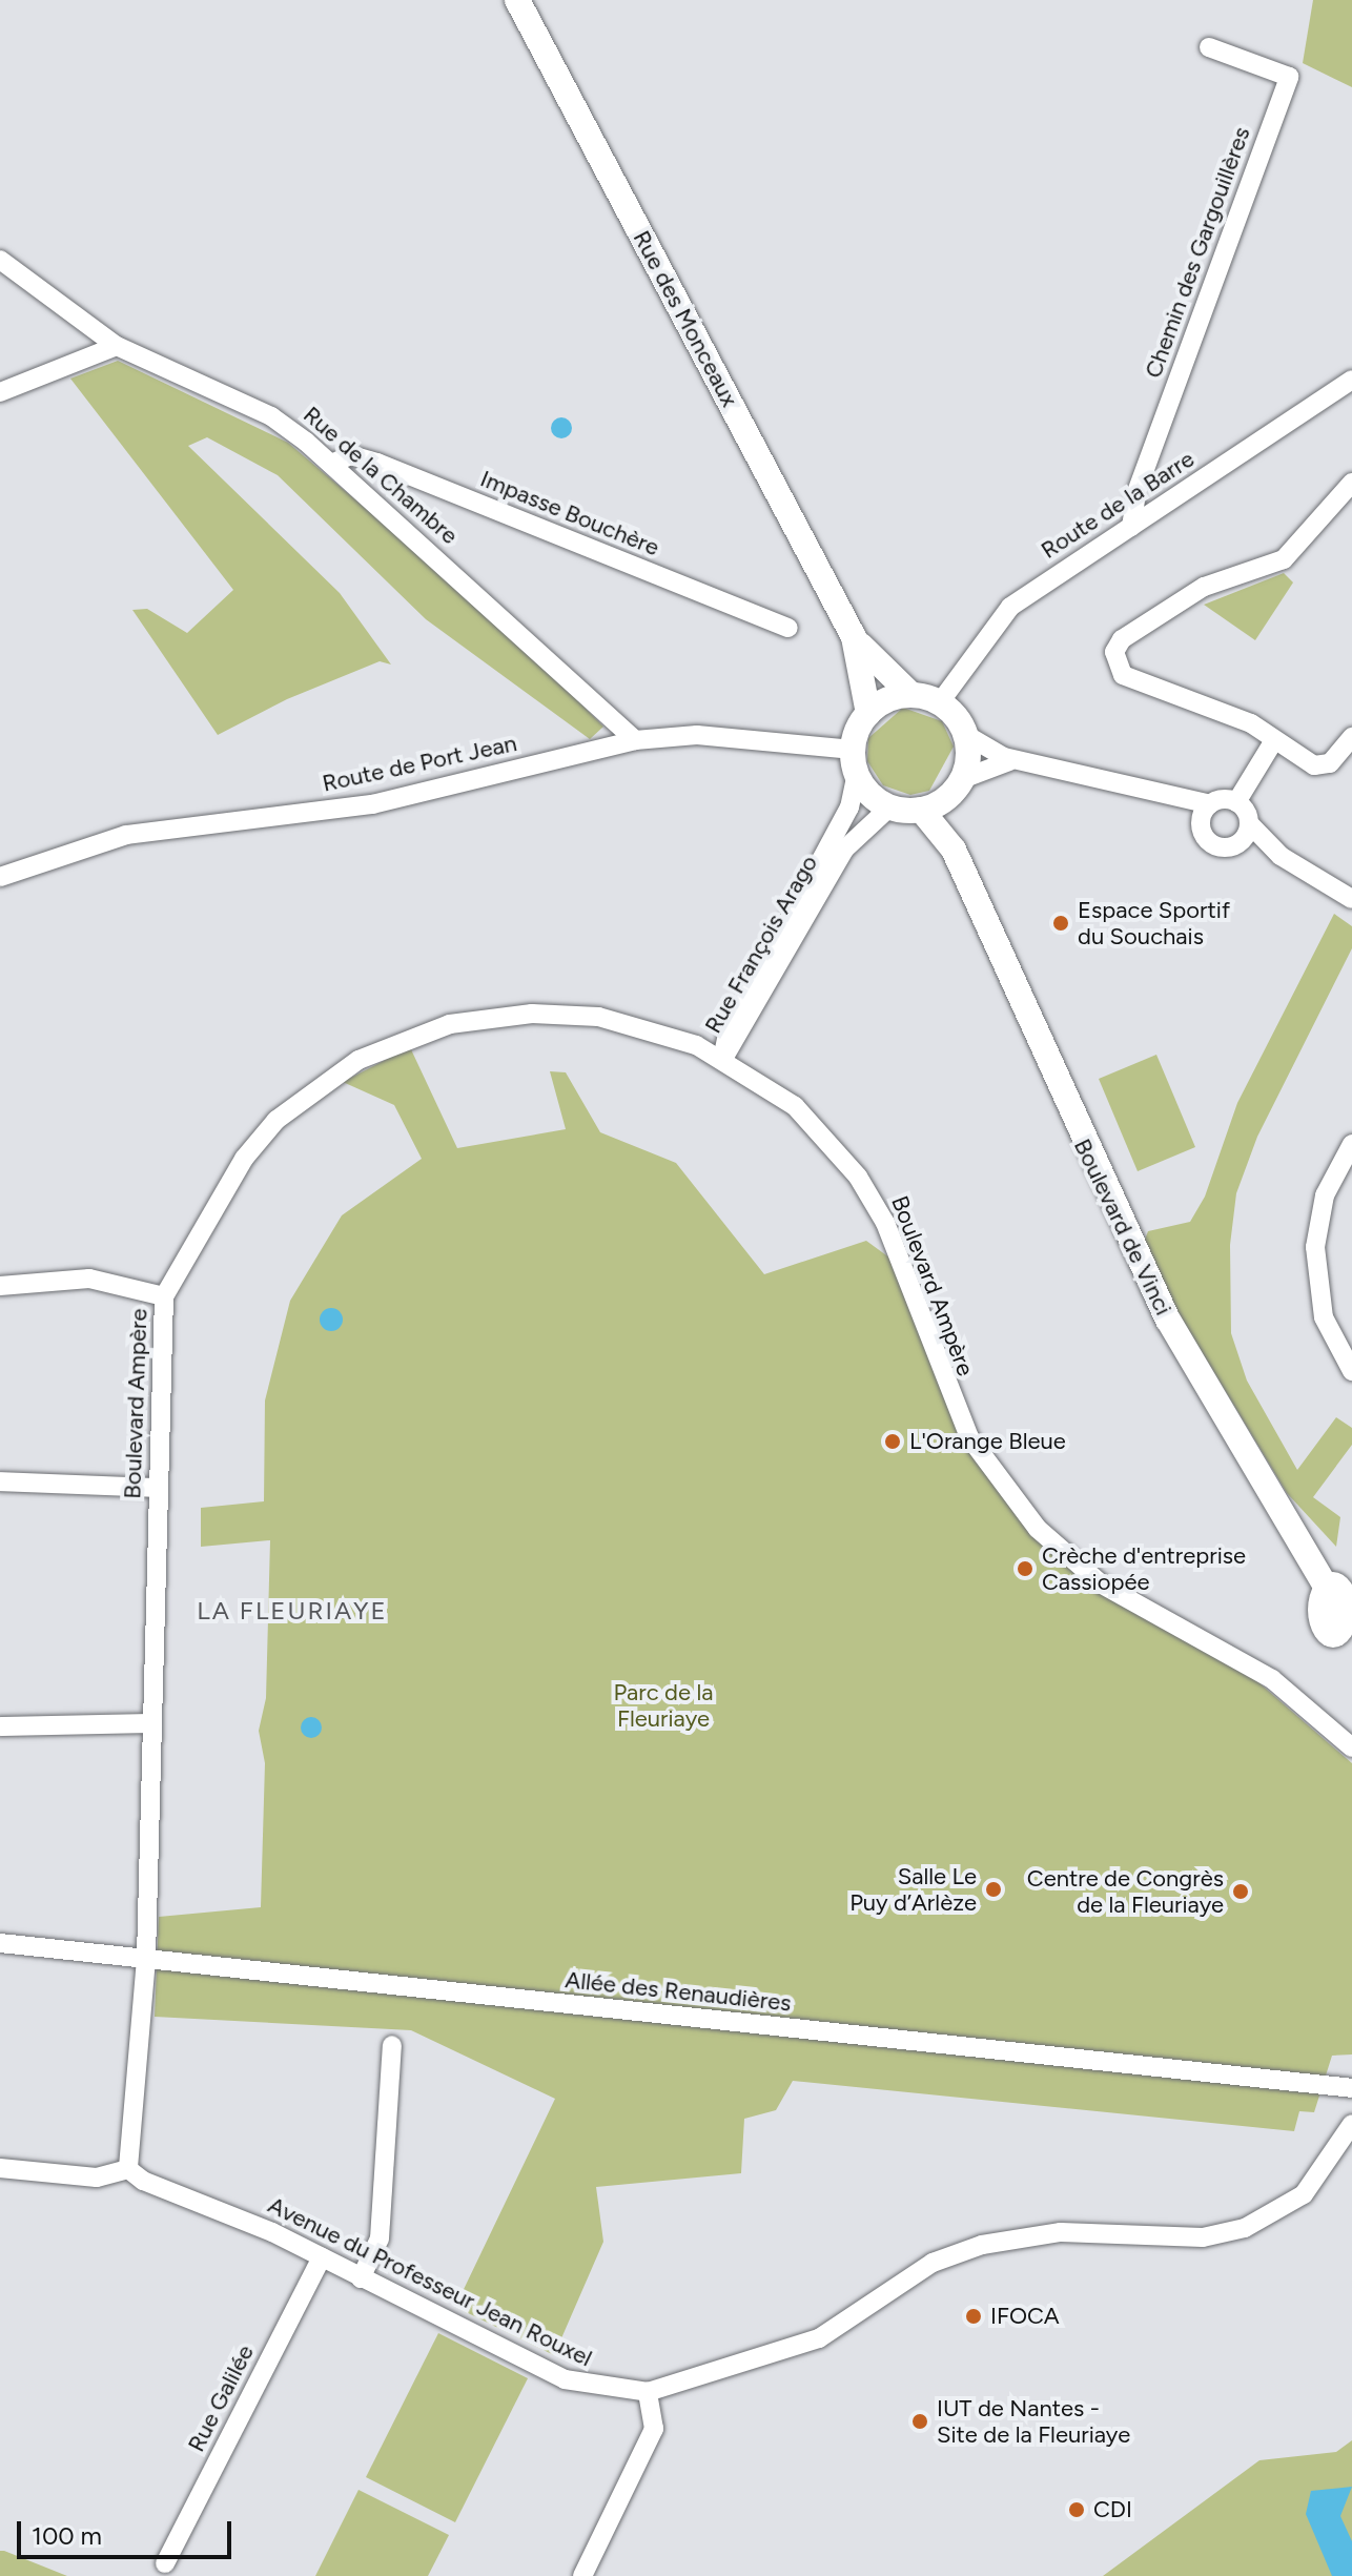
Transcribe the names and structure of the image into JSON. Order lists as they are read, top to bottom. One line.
{"streets":{"main road":["Rue des Monceaux","Boulevard de Vinci"],"street":["Chemin des Gargouillères","Rue de la Chambre","Route de la Barre","Impasse Bouchère","Route de Port Jean","Rue François Arago","Boulevard Ampère","Allée des Renaudières","Avenue du Professeur Jean Rouxel","Rue Galilée"]},"crossings":[["Chemin des Gargouillères","Route de la Barre"],["Rue des Monceaux","Route de la Barre"],["Rue des Monceaux","Route de Port Jean"],["Rue des Monceaux","Rue François Arago"],["Rue des Monceaux","Boulevard de Vinci"],["Rue de la Chambre","Impasse Bouchère"],["Rue de la Chambre","Route de Port Jean"],["Route de la Barre","Route de Port Jean"],["Route de la Barre","Rue François Arago"],["Route de la Barre","Boulevard de Vinci"],["Route de Port Jean","Rue François Arago"],["Route de Port Jean","Boulevard de Vinci"],["Rue François Arago","Boulevard de Vinci"],["Rue François Arago","Boulevard Ampère"],["Boulevard Ampère","Allée des Renaudières"],["Avenue du Professeur Jean Rouxel","Rue Galilée"]],"districts":["LA FLEURIAYE"],"parks":["Parc de la Fleuriaye"],"places":["Espace Sportif du Souchais","L'Orange Bleue","Crèche d'entreprise Cassiopée","Salle Le Puy d’Arlèze","Centre de Congrès de la Fleuriaye","IFOCA","IUT de Nantes - Site de la Fleuriaye","CDI"],"scale_bar":"100 m"}
